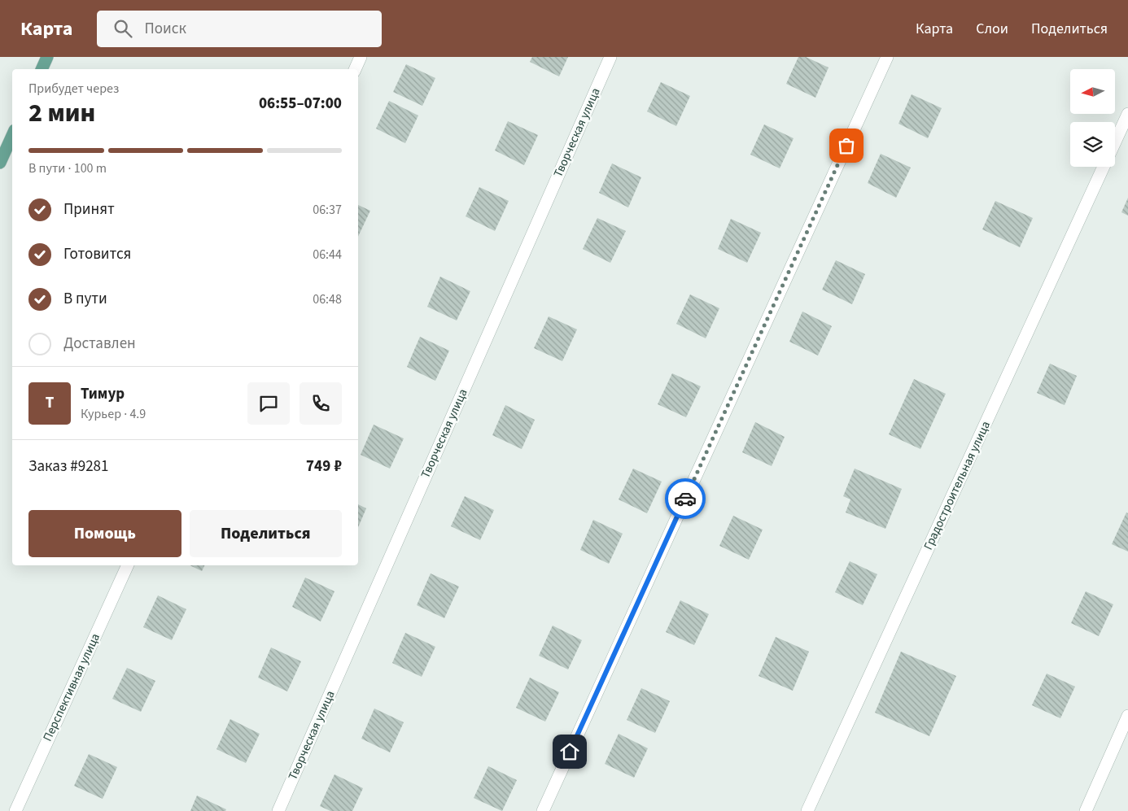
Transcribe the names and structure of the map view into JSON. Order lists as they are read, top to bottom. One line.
{"streets":{"street":["Творческая улица","Градостроительная улица","Перспективная улица"]},"north":"left","page":{"header":"Карта","search":"Поиск","nav":["Карта","Слои","Поделиться"],"heading":["2 мин","Прибудет через","06:55–07:00"],"panel":["Тимур","Курьер · 4.9","Заказ #9281","749 ₽"],"bar":"В пути · 100 m","list":[["Принят","06:37"],["Готовится","06:44"],["В пути","06:48"],"Доставлен"],"round":"Т","buttons":["Помощь","Поделиться"]}}
